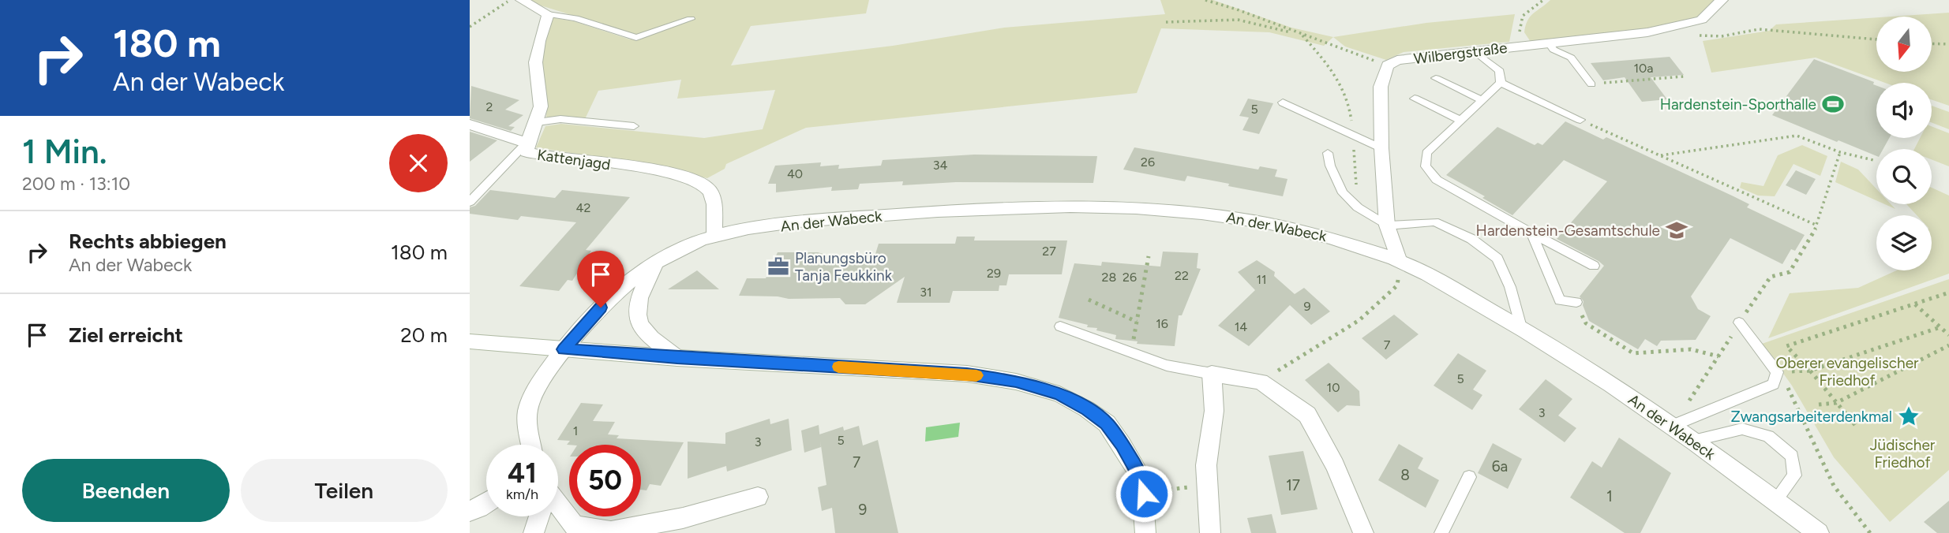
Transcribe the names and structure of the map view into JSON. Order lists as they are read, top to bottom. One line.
{"streets":{"street":["Wilbergstraße","Kattenjagd","An der Wabeck"]},"crossings":[["Kattenjagd","An der Wabeck"]],"parks":["Oberer evangelischer Friedhof","Jüdischer Friedhof"],"places":{"sports":["Hardenstein-Sporthalle"],"school or university":["Hardenstein-Gesamtschule"],"office":["Planungsbüro Tanja Feukkink"],"place":["Zwangsarbeiterdenkmal"]},"house_numbers":["10a","2","5","26","34","40","42","27","29","22","28","26","11","31","9","16","14","7","5","10","3","1","5","3","7","6a","8","17","1","9"],"north":"bottom","page":{"turn":["180 m","An der Wabeck"],"heading":["1 Min.","200 m · 13:10"],"list":[{"name":"Rechts abbiegen","note":"An der Wabeck","value":"180 m"},{"name":"Ziel erreicht","value":"20 m"}],"speed":"41 km/h","limit":"50","buttons":["Beenden","Teilen"]}}
